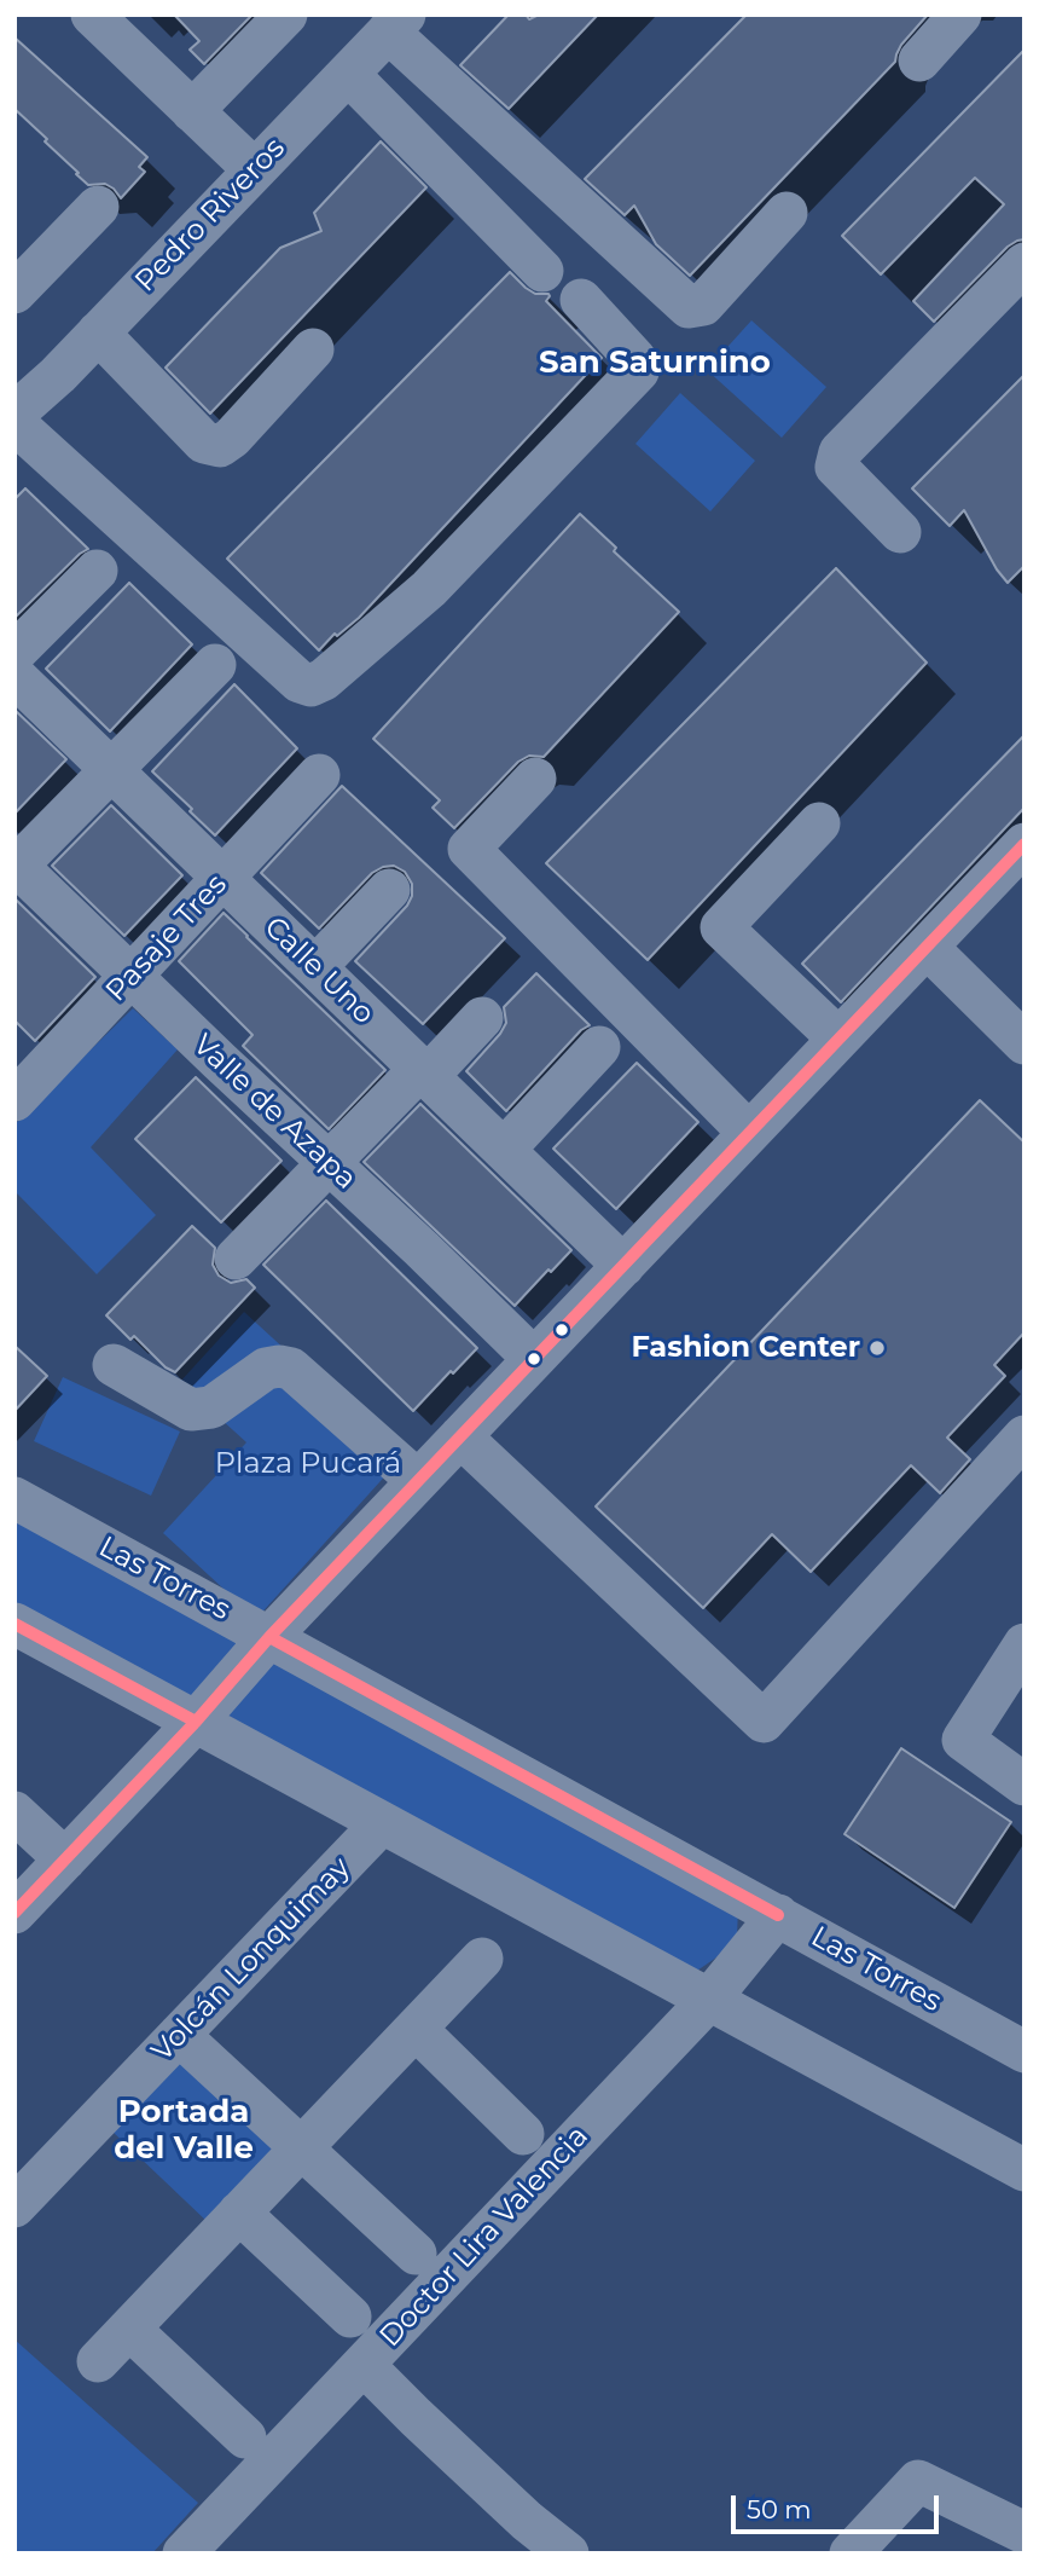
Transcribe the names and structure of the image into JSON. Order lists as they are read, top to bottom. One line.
{"streets":{"street":["Pedro Riveros","Pasaje Tres","Calle Uno","Valle de Azapa","Las Torres","Volcán Lonquimay","Doctor Lira Valencia"]},"crossings":[["Pasaje Tres","Calle Uno"],["Pasaje Tres","Valle de Azapa"],["Las Torres","Doctor Lira Valencia"]],"districts":["San Saturnino","Portada del Valle"],"parks":["Plaza Pucará"],"places":["Fashion Center"],"scale_bar":"50 m"}
